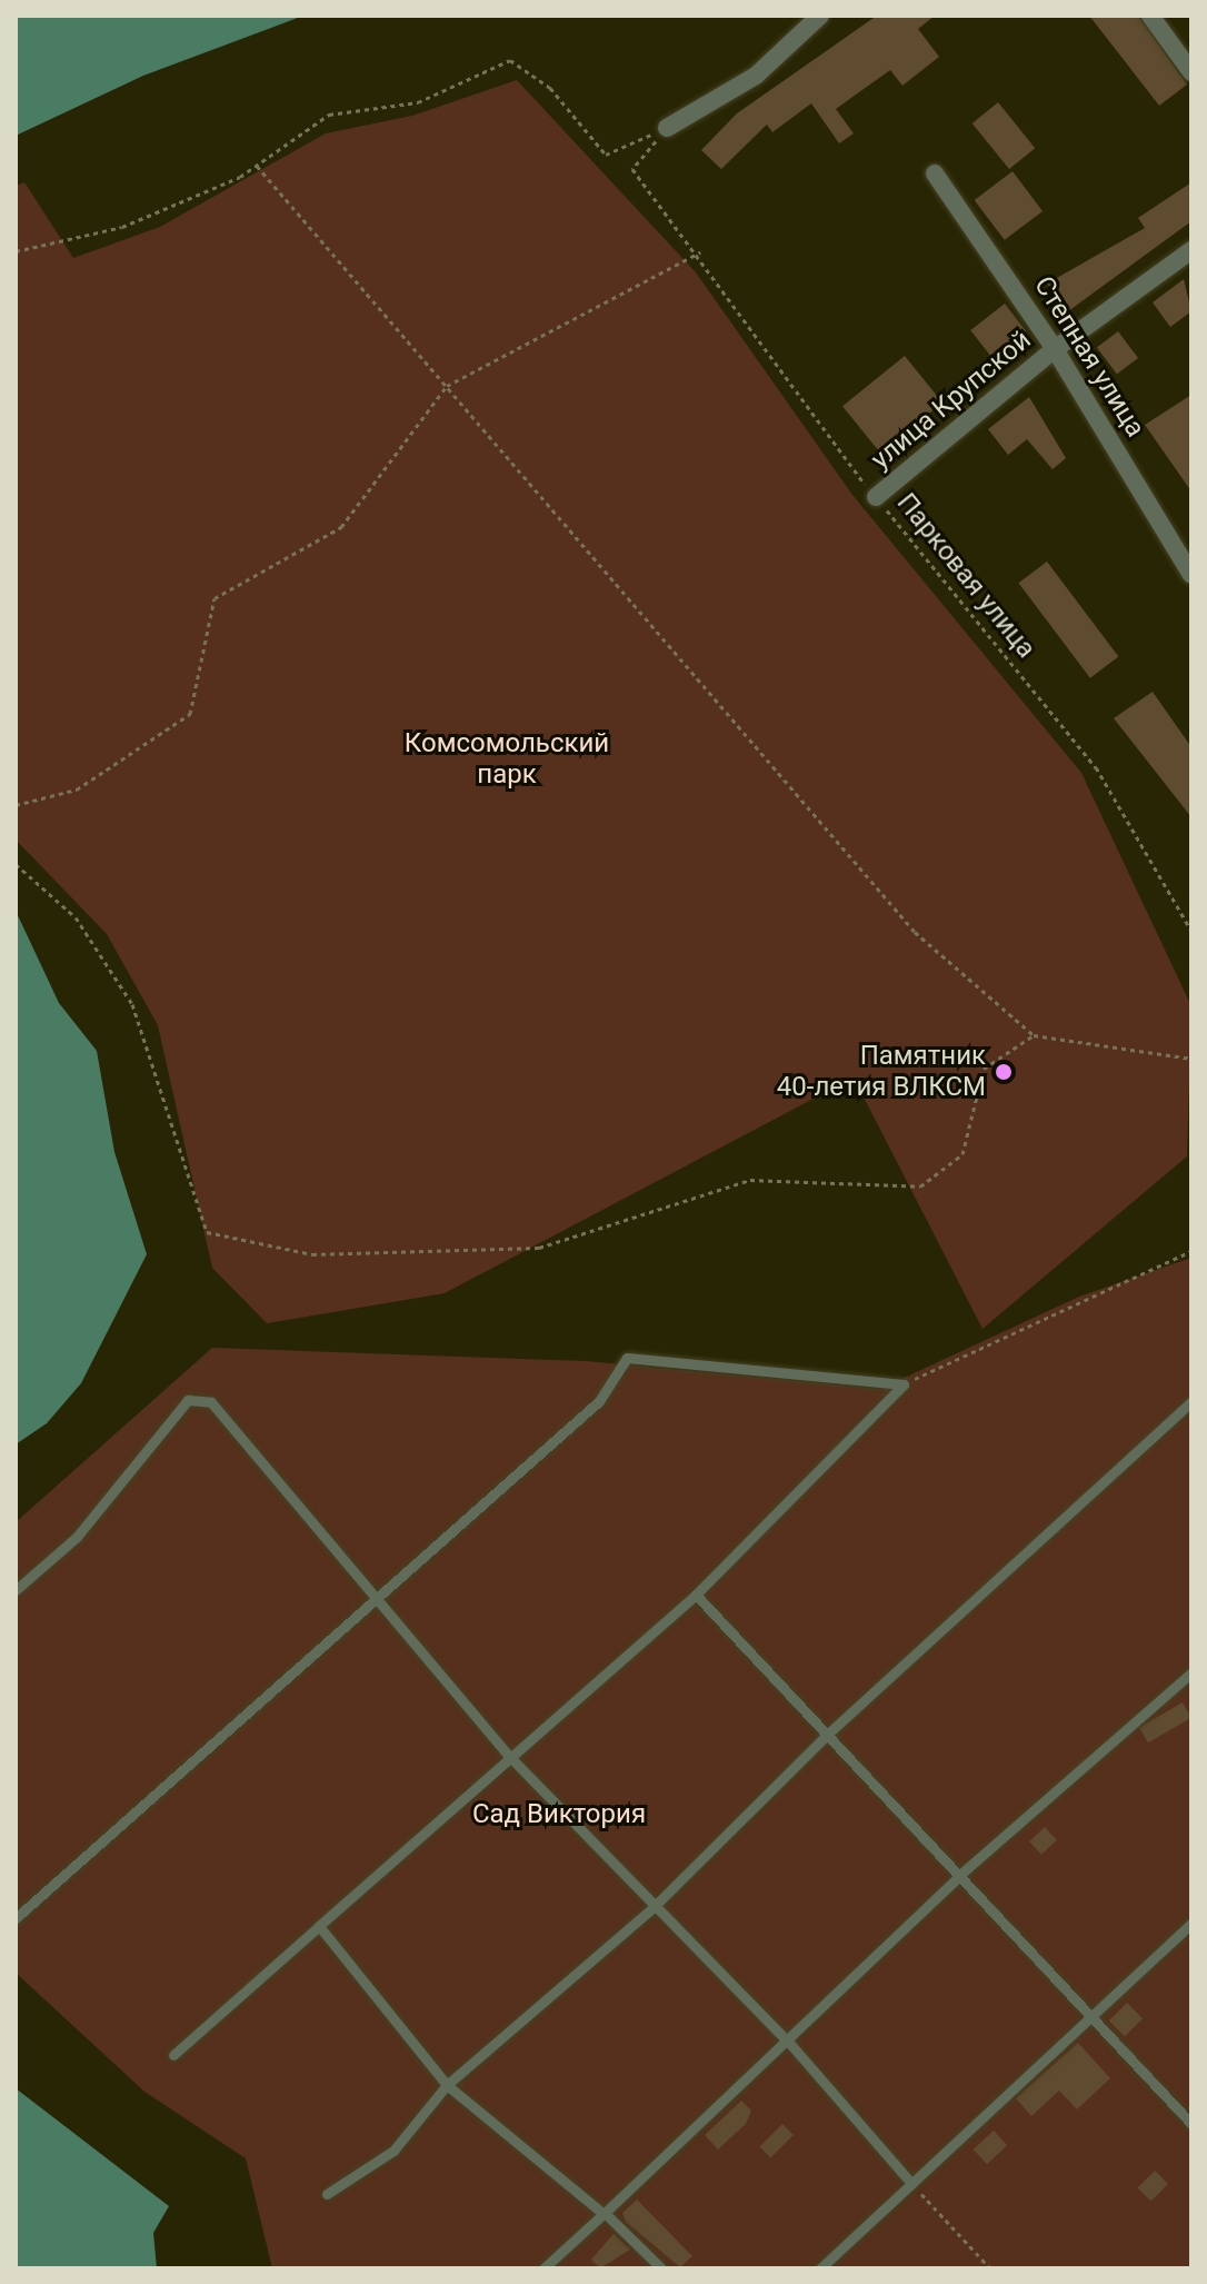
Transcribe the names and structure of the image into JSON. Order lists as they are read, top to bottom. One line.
{"streets":{"street":["Степная улица","улица Крупской"],"path":["Парковая улица"]},"crossings":[["Степная улица","улица Крупской"],["улица Крупской","Парковая улица"]],"parks":["Комсомольский парк","Сад Виктория"],"places":["Памятник 40-летия ВЛКСМ"]}
